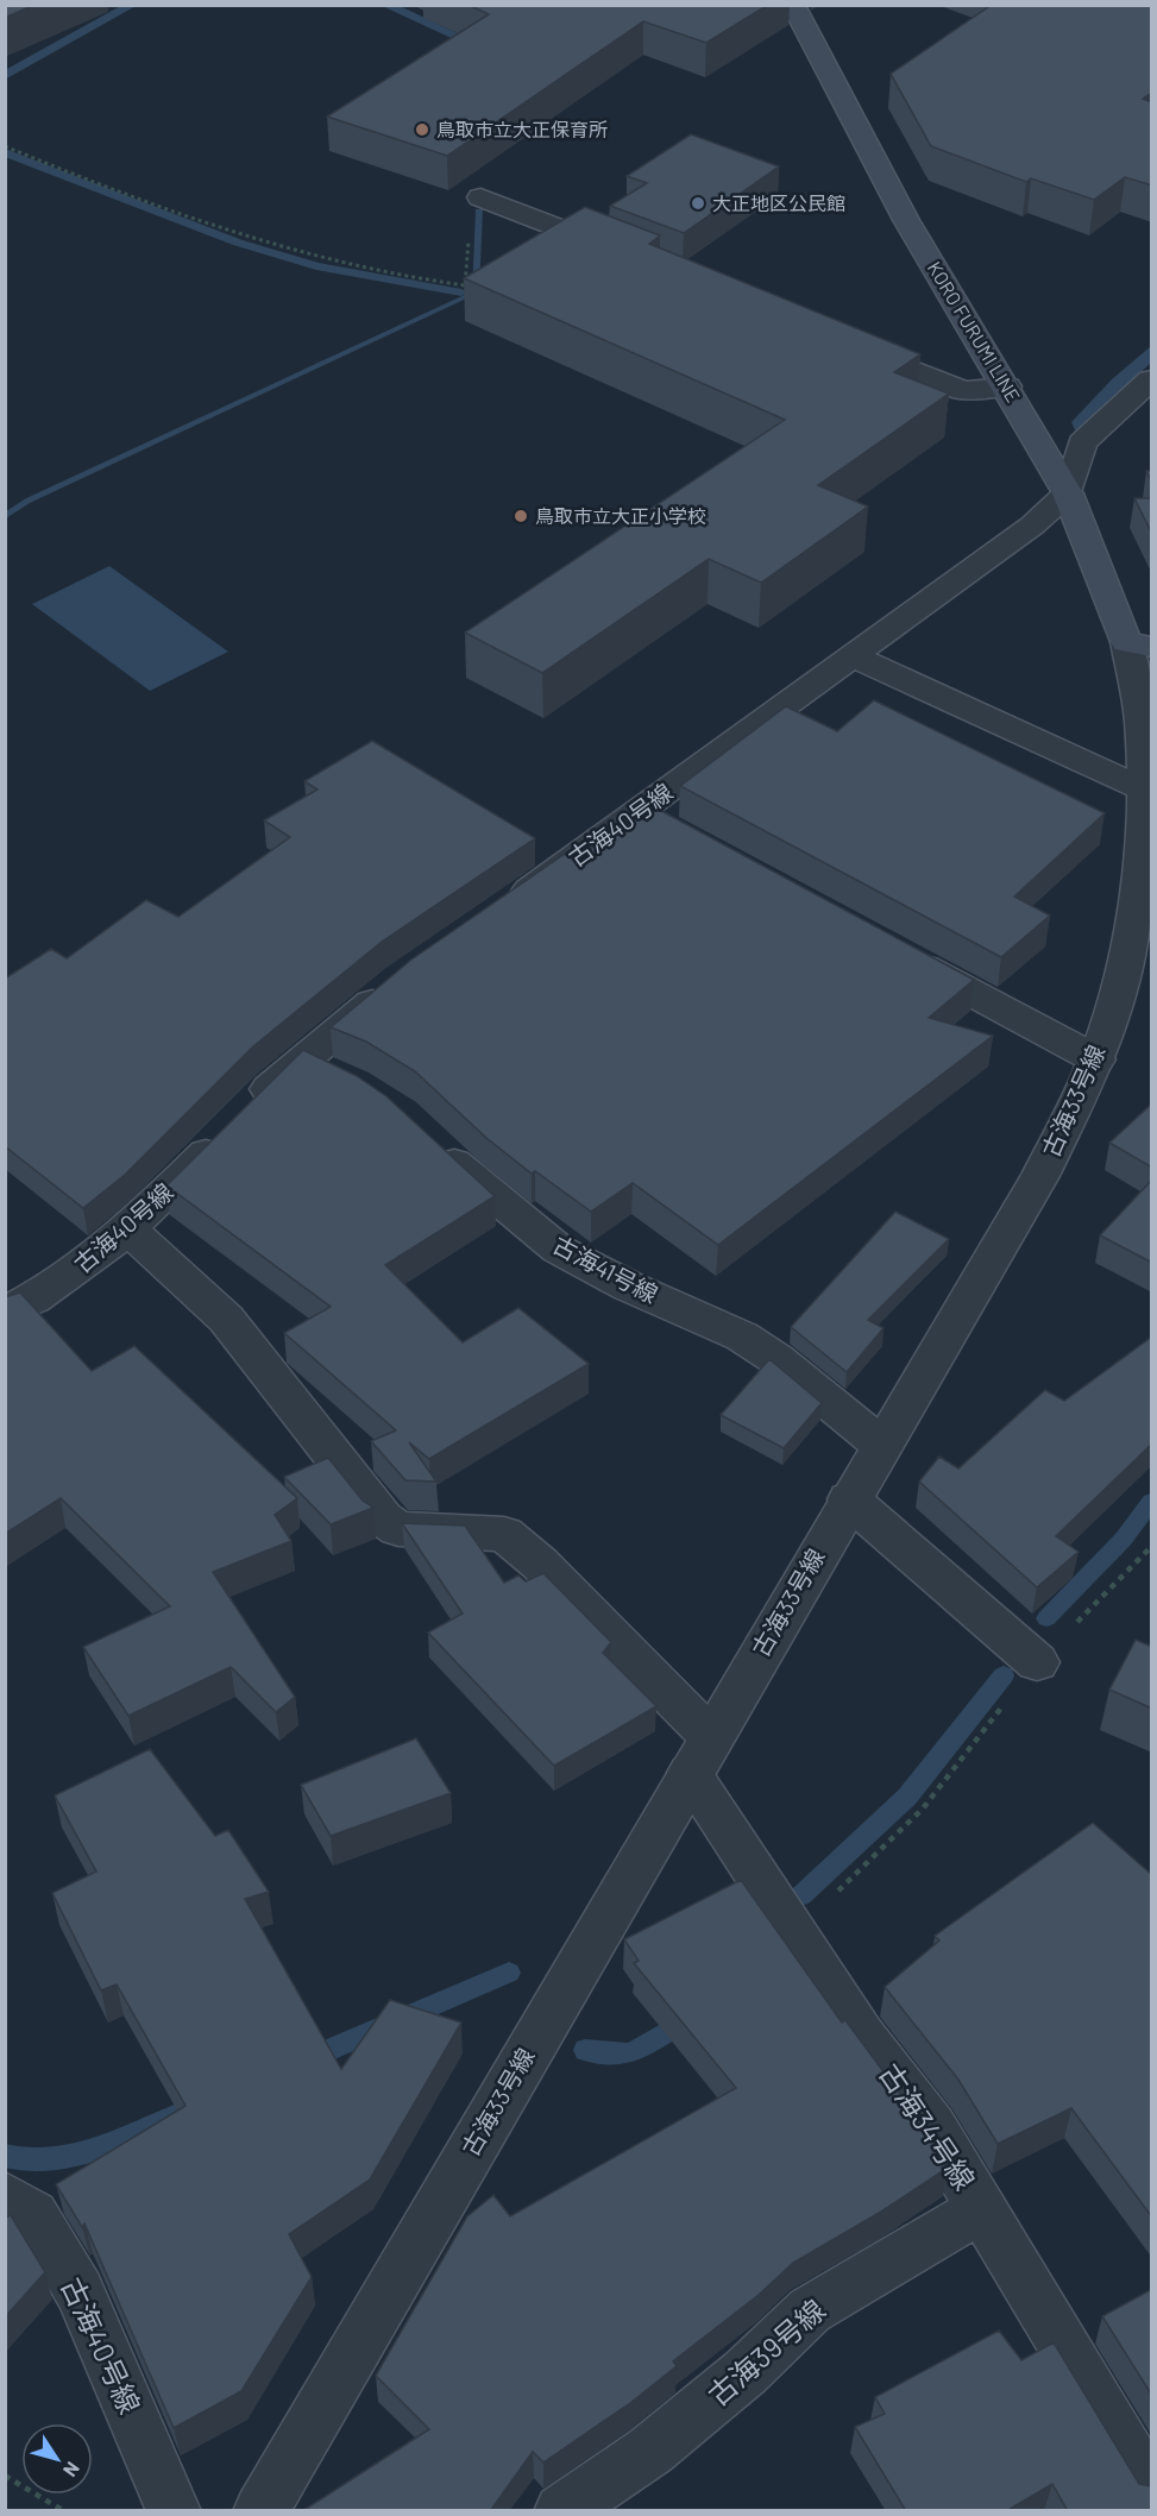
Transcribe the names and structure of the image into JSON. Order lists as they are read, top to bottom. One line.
{"streets":{"main road":["KORO FURUMI LINE"],"street":["古海40号線","古海33号線","古海41号線","古海34号線","古海39号線"]},"crossings":[["KORO FURUMI LINE","古海40号線"],["KORO FURUMI LINE","古海33号線"],["古海40号線","古海34号線"],["古海33号線","古海41号線"],["古海33号線","古海34号線"],["古海34号線","古海39号線"]],"places":["鳥取市立大正保育所","大正地区公民館","鳥取市立大正小学校"],"north":"bottom right"}
